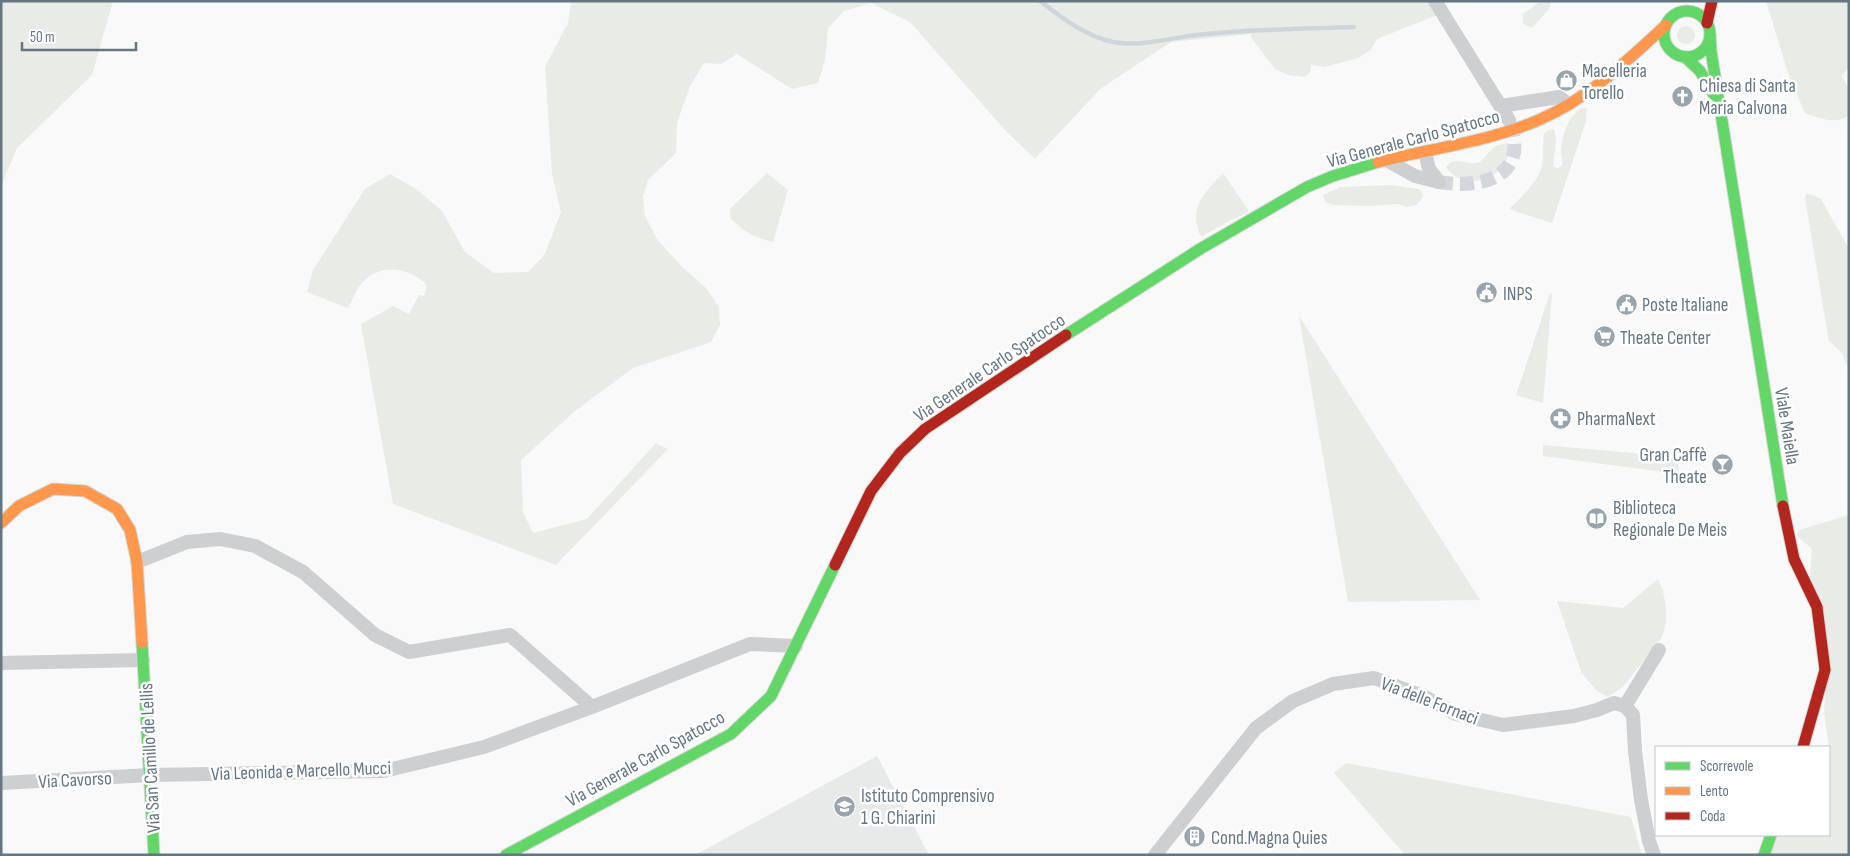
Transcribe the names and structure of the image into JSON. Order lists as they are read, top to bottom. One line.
{"streets":{"main road":["Via Generale Carlo Spatocco","Viale Maiella","Via San Camillo de Lellis"],"street":["Via delle Fornaci","Via Leonida e Marcello Mucci","Via Cavorso"]},"crossings":[["Via Generale Carlo Spatocco","Viale Maiella"],["Via Generale Carlo Spatocco","Via Leonida e Marcello Mucci"],["Via San Camillo de Lellis","Via Leonida e Marcello Mucci"],["Via San Camillo de Lellis","Via Cavorso"],["Via Leonida e Marcello Mucci","Via Cavorso"]],"places":{"shop":["Macelleria Torello"],"church":["Chiesa di Santa Maria Calvona"],"public building":["INPS","Poste Italiane"],"supermarket":["Theate Center"],"pharmacy":["PharmaNext"],"bar":["Gran Caffè Theate"],"library":["Biblioteca Regionale De Meis"],"school or university":["Istituto Comprensivo 1 G. Chiarini"],"building":["Cond.Magna Quies"]},"legend":["Scorrevole","Lento","Coda"],"scale_bar":"50 m"}
